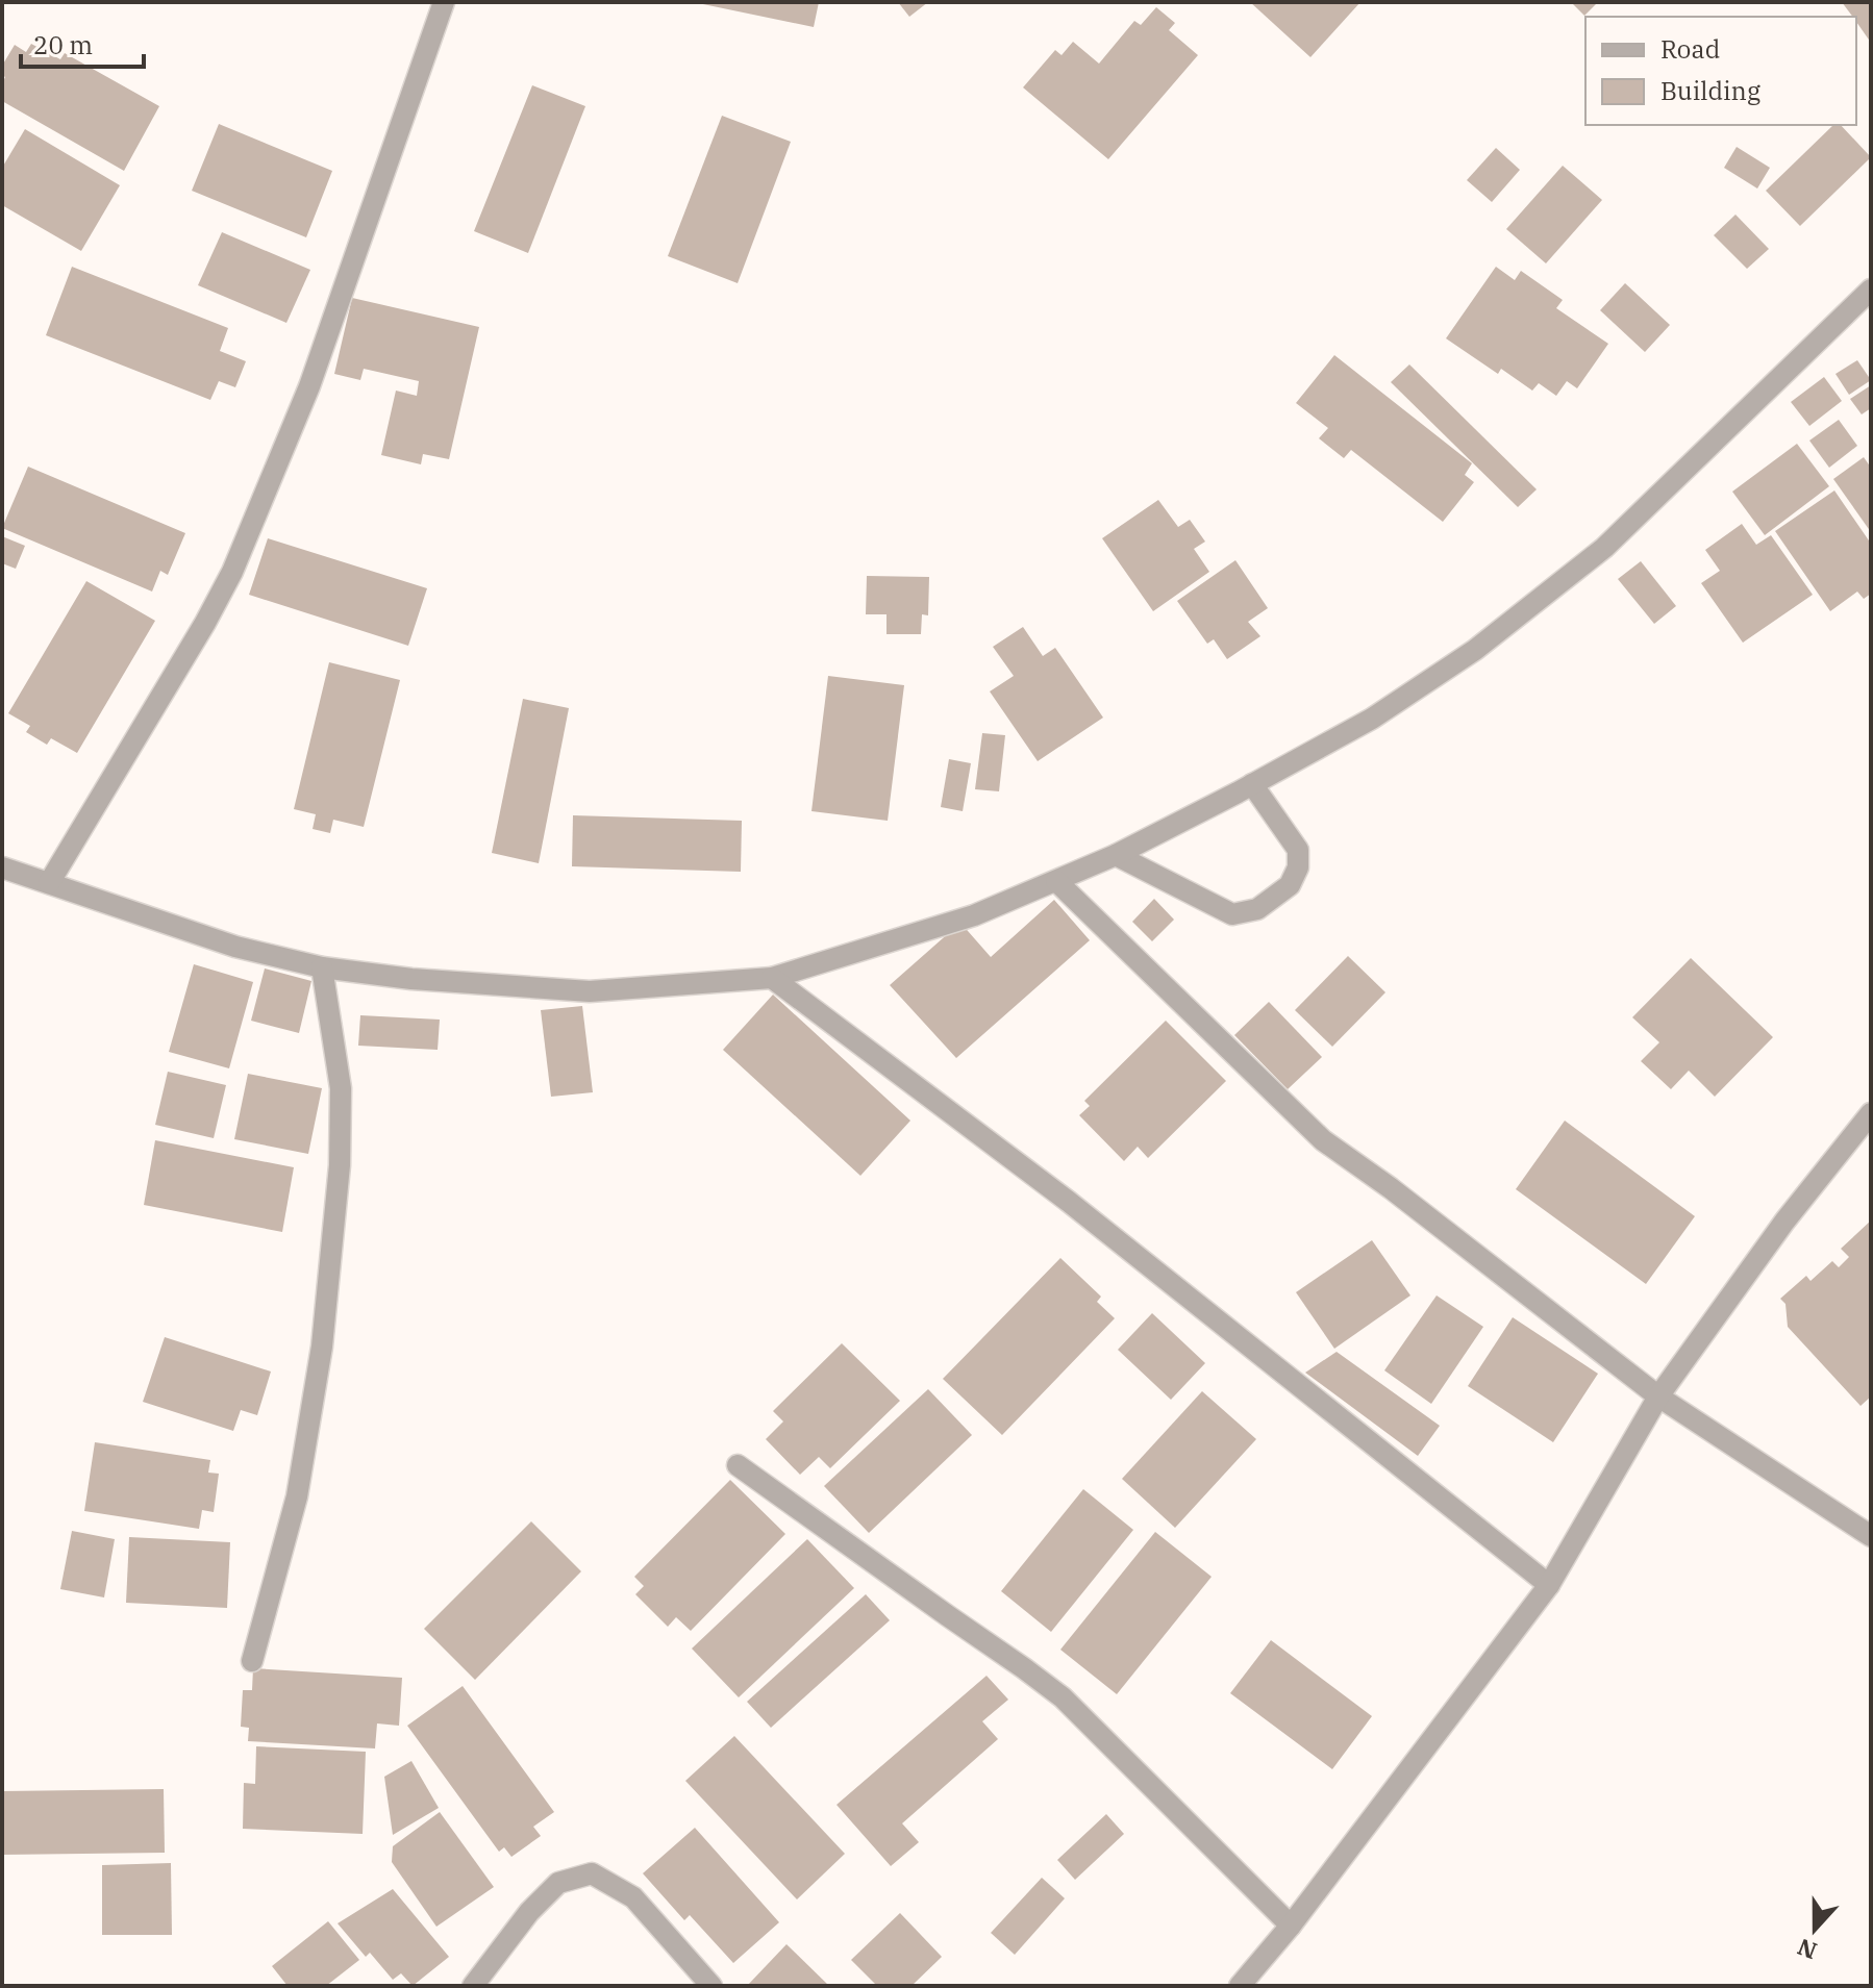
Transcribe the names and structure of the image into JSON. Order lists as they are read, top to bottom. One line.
{"legend":["Road","Building"],"scale_bar":"20 m","north":"bottom"}
